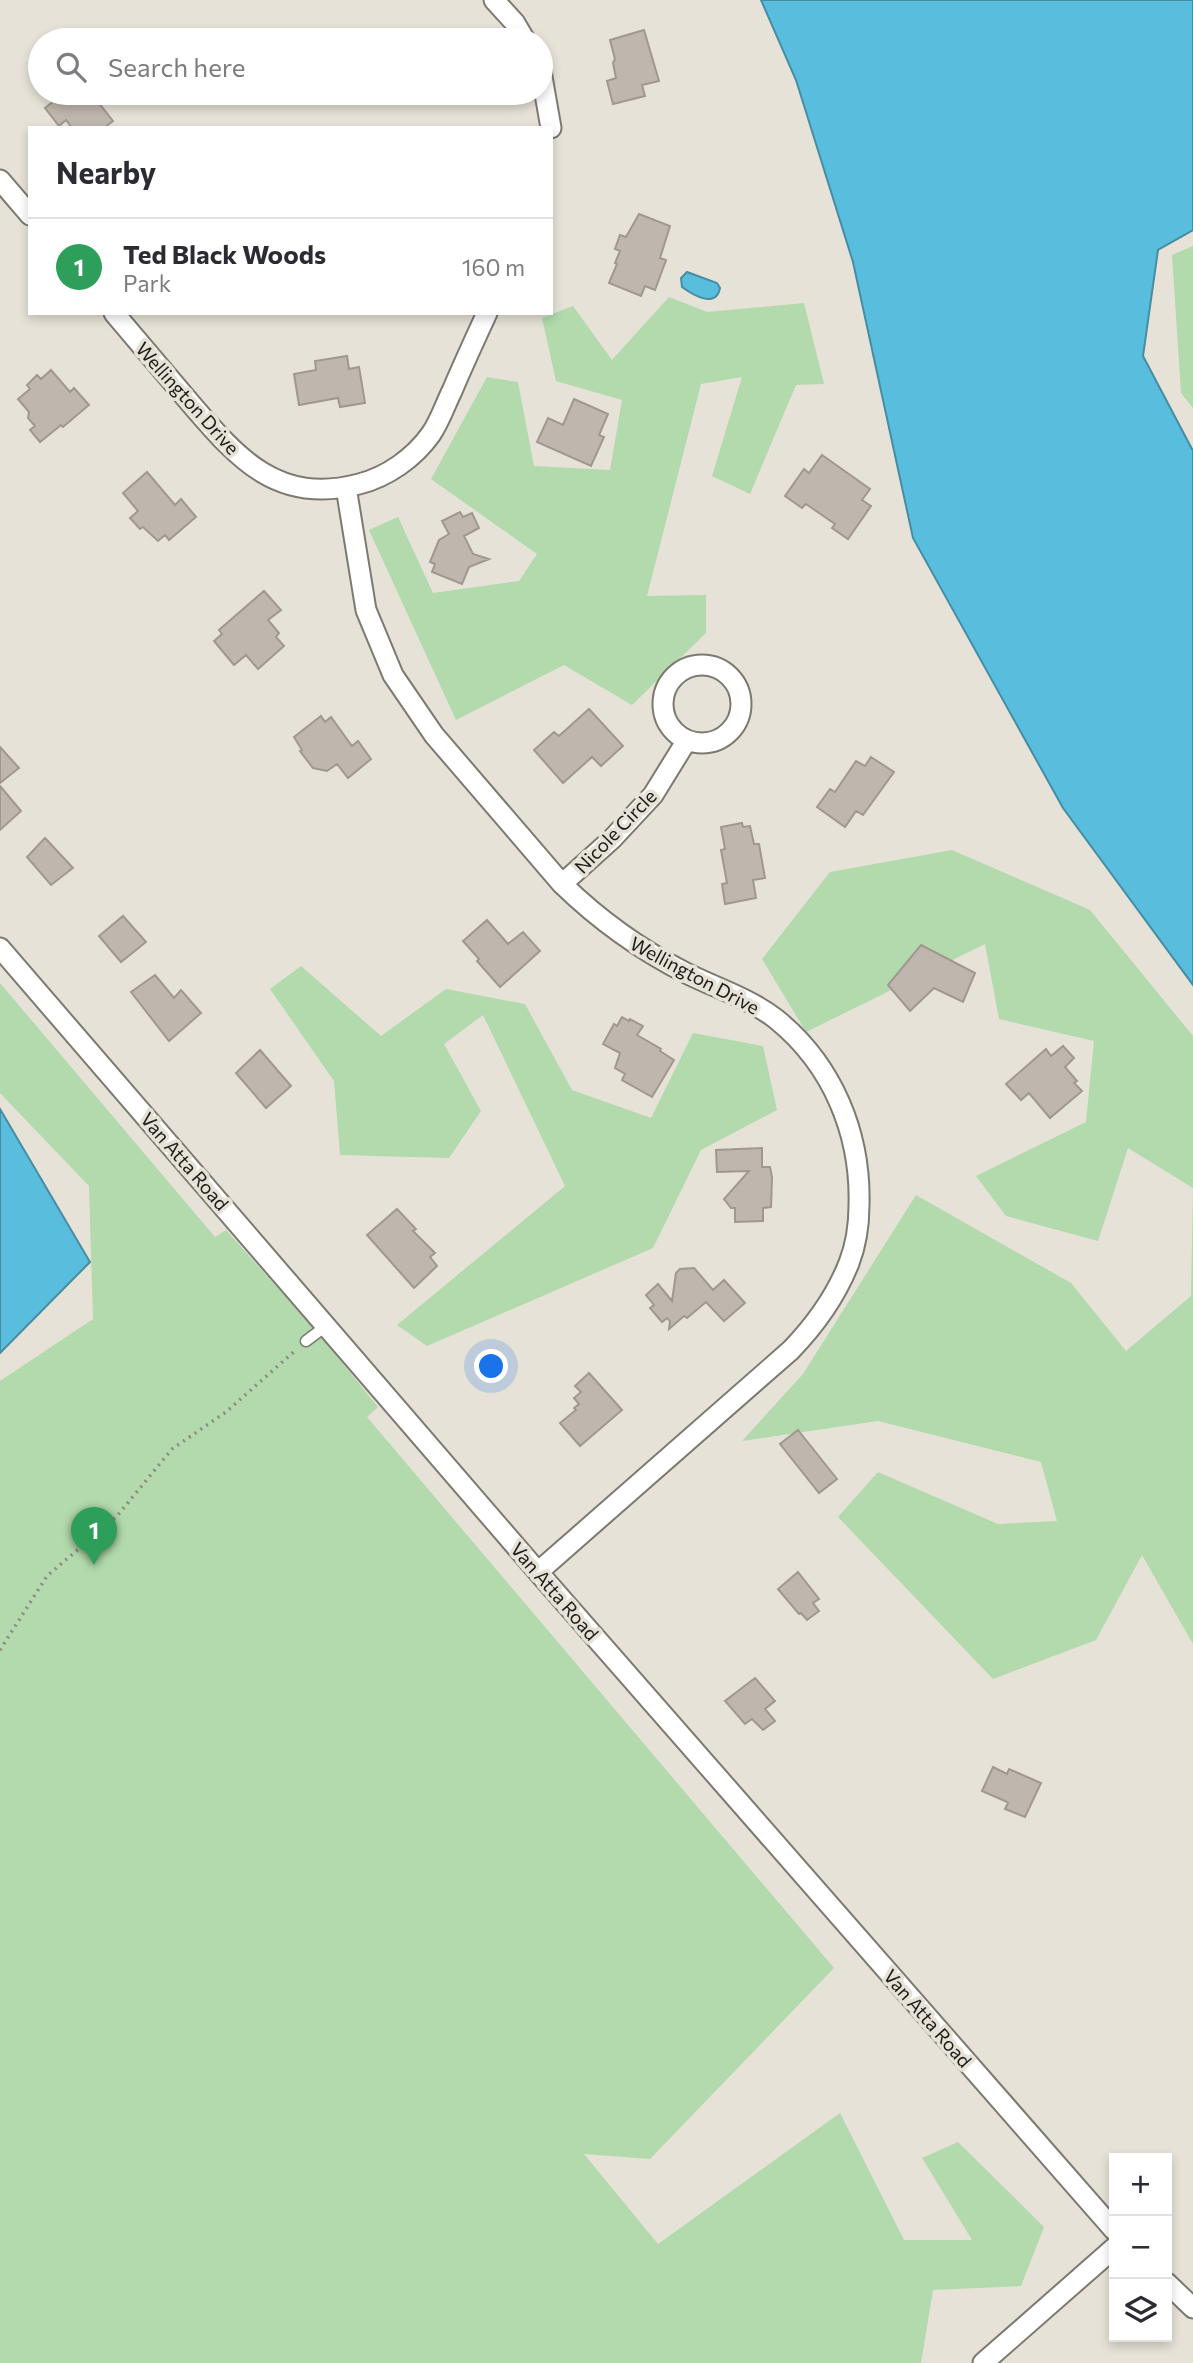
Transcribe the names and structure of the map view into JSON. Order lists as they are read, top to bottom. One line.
{"streets":{"street":["Wellington Drive","Nicole Circle","Van Atta Road"]},"crossings":[["Wellington Drive","Nicole Circle"],["Wellington Drive","Van Atta Road"]],"page":{"search":"Search here","heading":"Nearby","list":[{"mark":"1","name":"Ted Black Woods","note":"Park","value":"160 m"}],"pins":"1","map_buttons":["+","−"]}}
